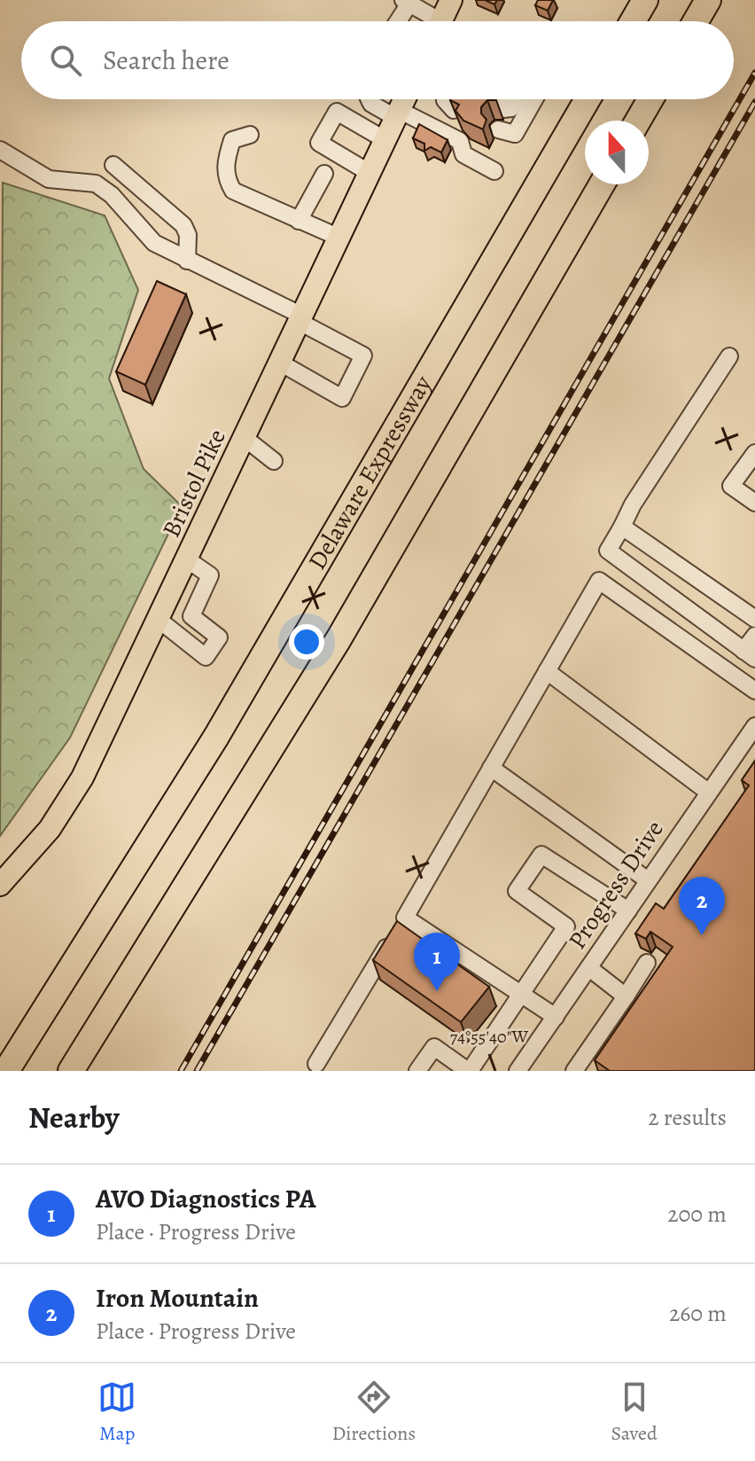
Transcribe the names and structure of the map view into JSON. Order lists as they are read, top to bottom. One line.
{"streets":{"highway":["Delaware Expressway"],"main road":["Bristol Pike"],"street":["Progress Drive"]},"north":"top","page":{"search":"Search here","pins":["2","1"],"heading":["Nearby","2 results"],"list":[{"mark":"1","name":"AVO Diagnostics PA","note":"Place · Progress Drive","value":"200 m"},{"mark":"2","name":"Iron Mountain","note":"Place · Progress Drive","value":"260 m"}],"nav":["Map","Directions","Saved"]},"coordinates":["74°55'40\"W"]}
